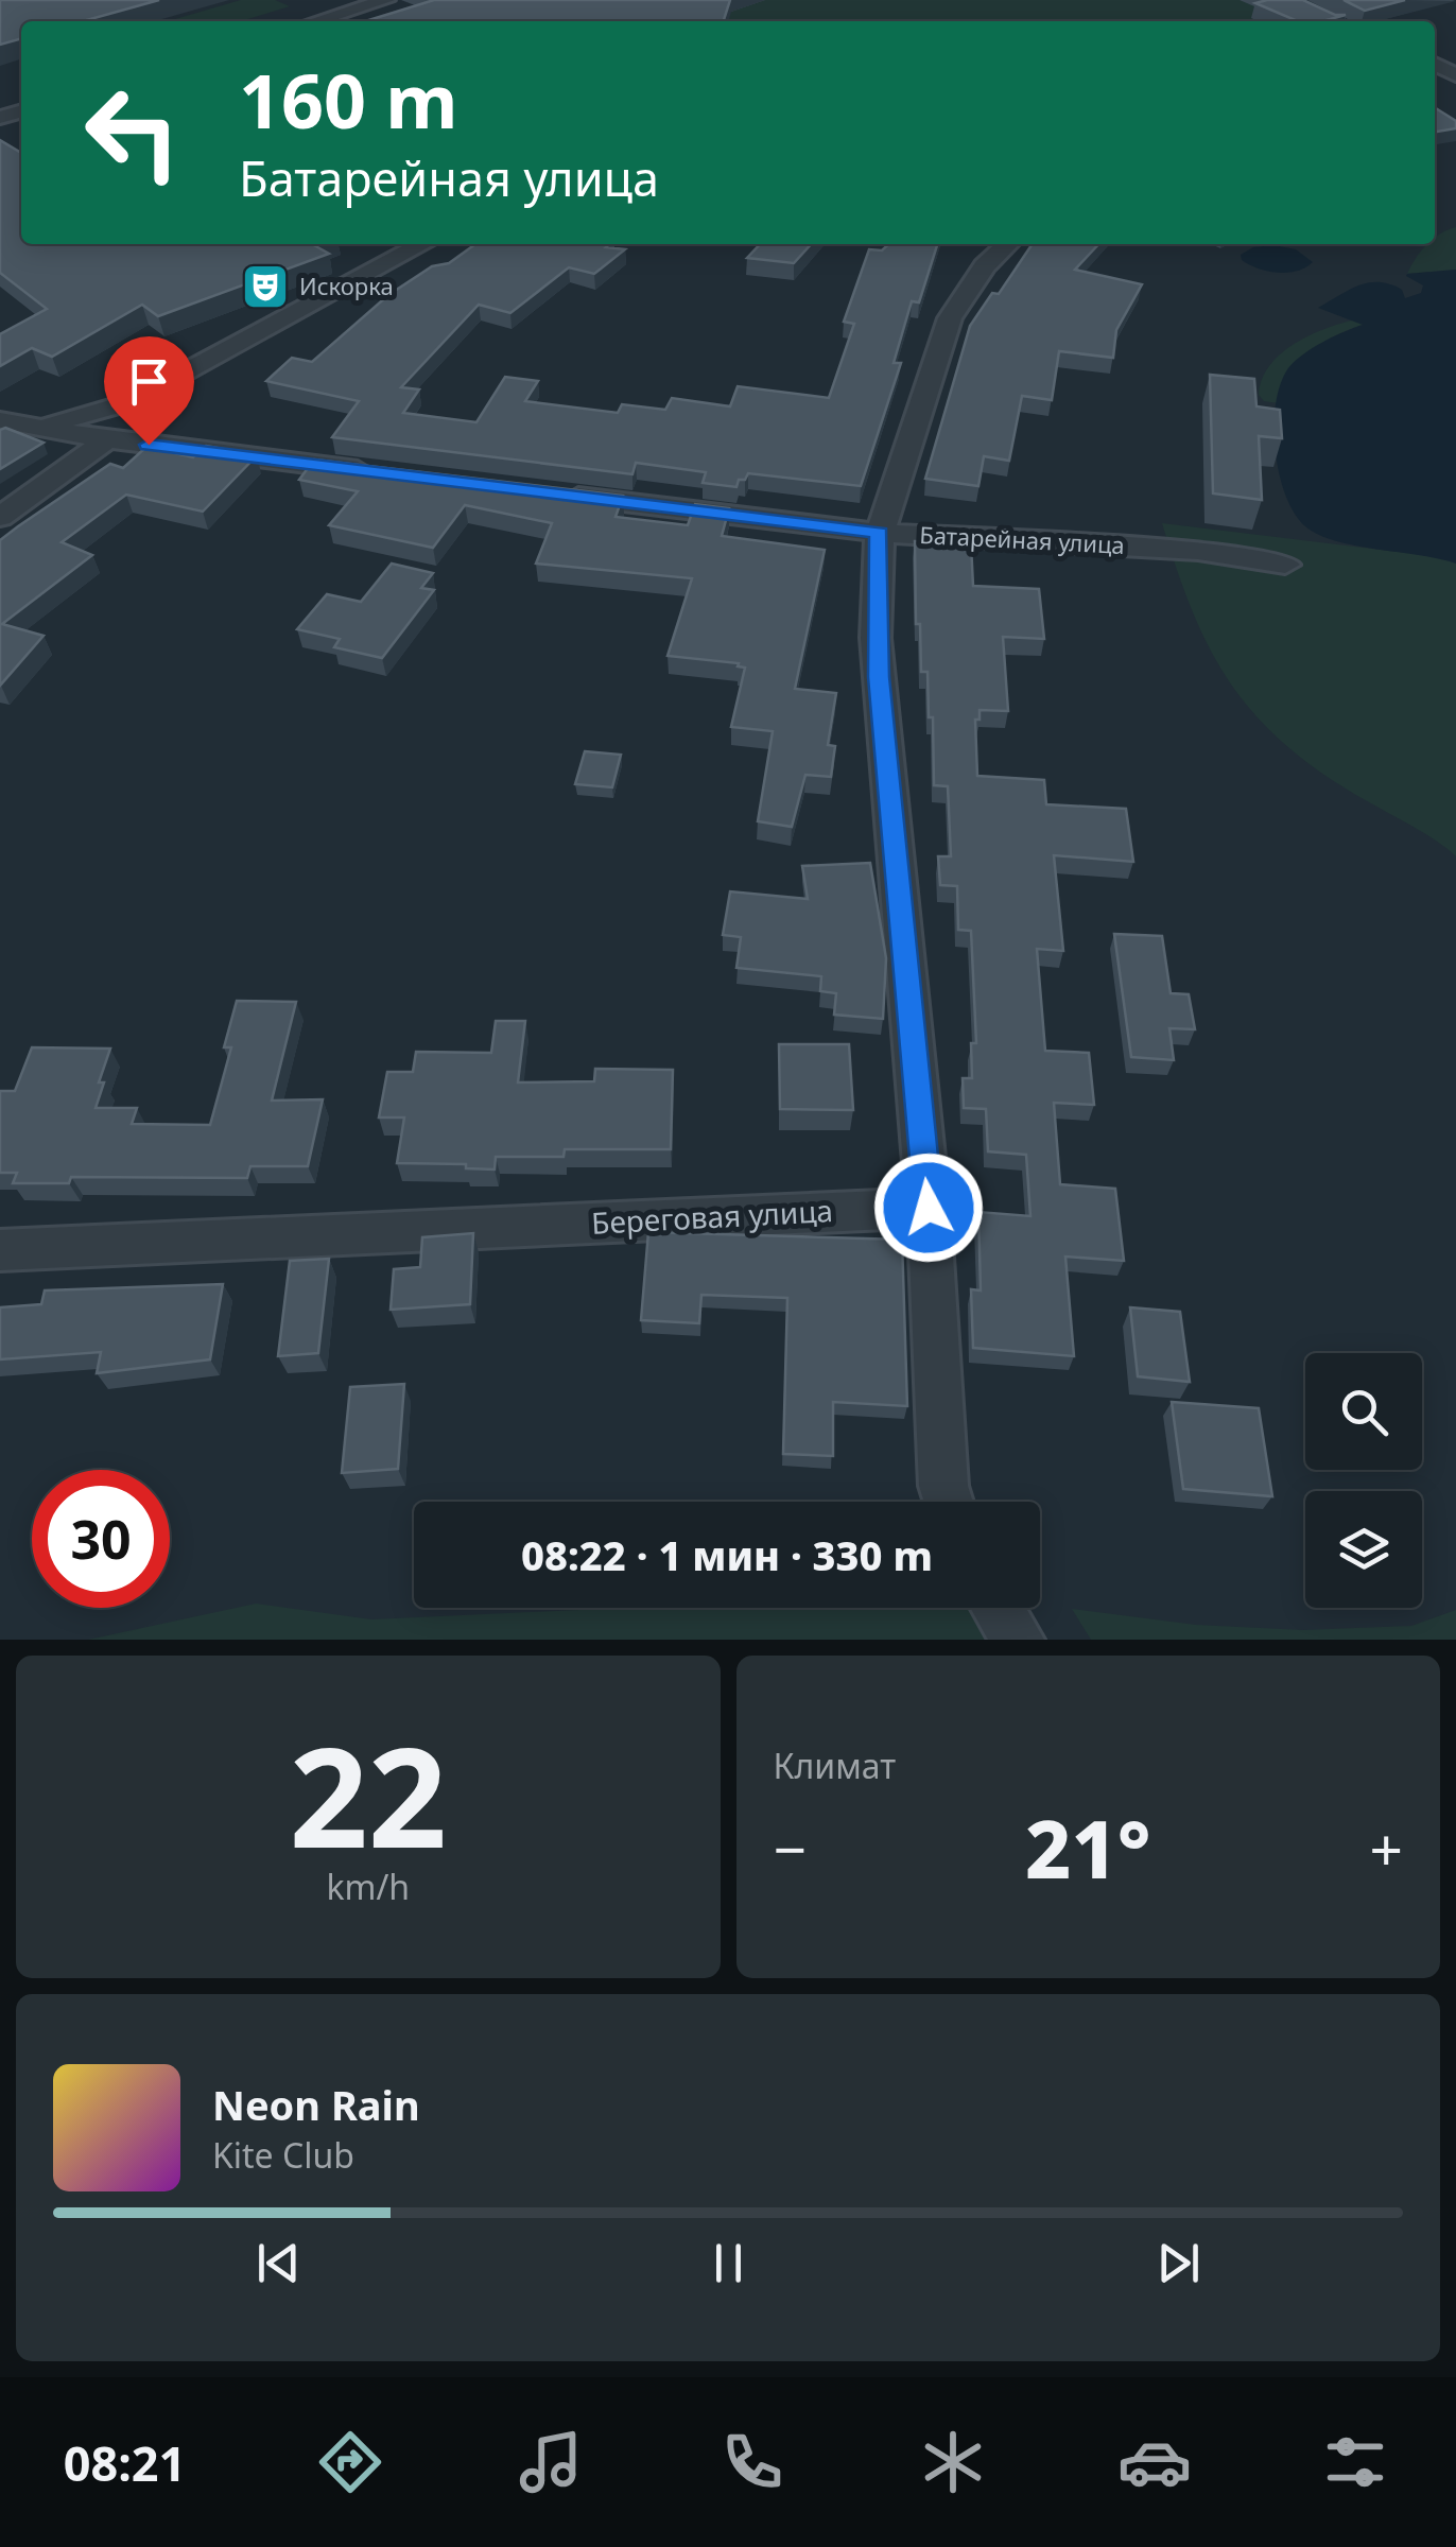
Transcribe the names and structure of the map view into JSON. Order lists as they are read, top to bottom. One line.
{"streets":{"street":["Батарейная улица","Береговая улица"]},"places":{"theatre":["Искорка"]},"page":{"turn":["160 m","Батарейная улица"],"limit":"30","trip":"08:22 · 1 мин · 330 m","tile":[["22","km/h"],"Климат"],"heat":["−","21°","+"],"song":["Neon Rain","Kite Club"],"tabs":"08:21"}}
